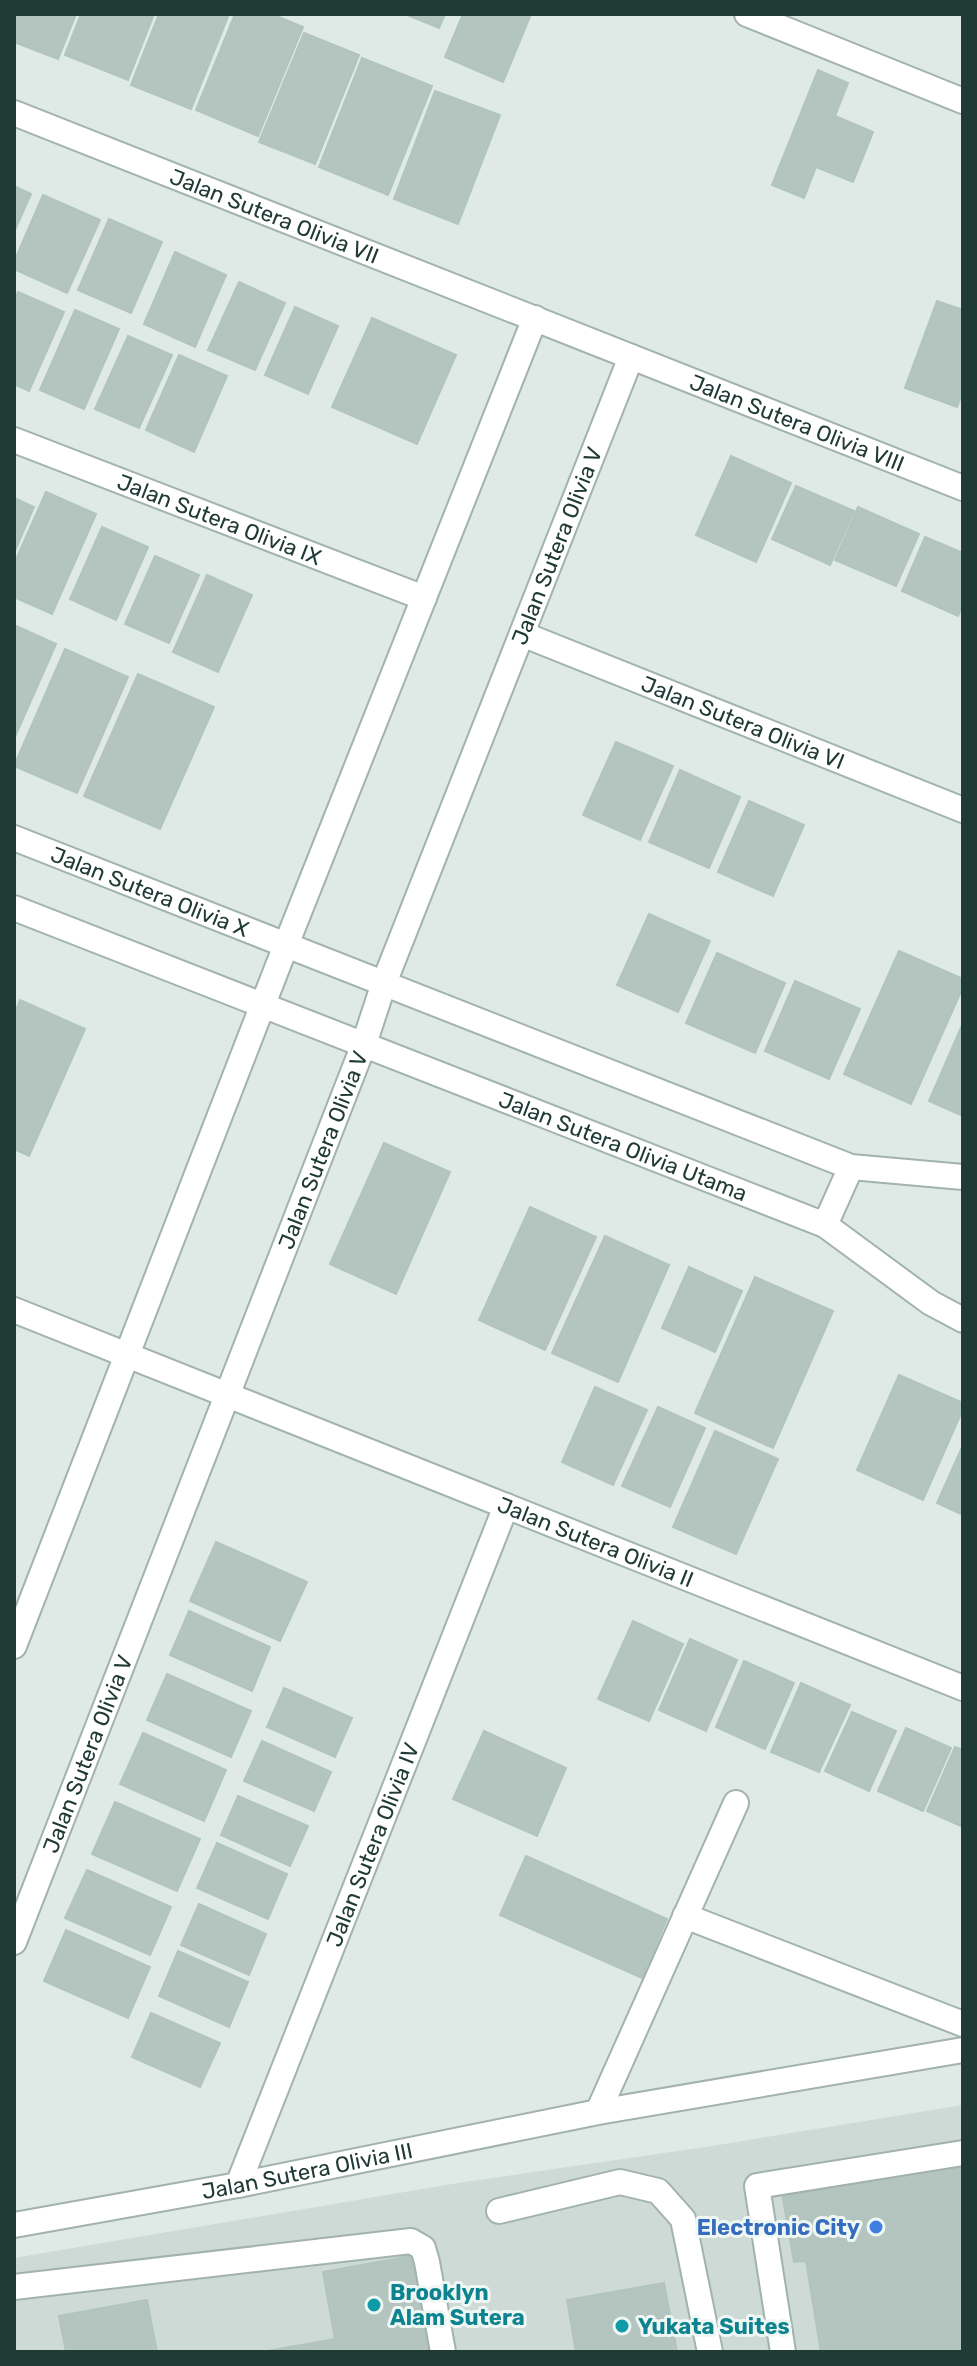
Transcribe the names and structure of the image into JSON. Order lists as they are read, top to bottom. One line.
{"streets":{"street":["Jalan Sutera Olivia VII","Jalan Sutera Olivia VIII","Jalan Sutera Olivia IX","Jalan Sutera Olivia V","Jalan Sutera Olivia VI","Jalan Sutera Olivia X","Jalan Sutera Olivia Utama","Jalan Sutera Olivia II","Jalan Sutera Olivia IV","Jalan Sutera Olivia III"]},"crossings":[["Jalan Sutera Olivia VII","Jalan Sutera Olivia VIII"],["Jalan Sutera Olivia VII","Jalan Sutera Olivia V"],["Jalan Sutera Olivia VIII","Jalan Sutera Olivia V"],["Jalan Sutera Olivia V","Jalan Sutera Olivia VI"],["Jalan Sutera Olivia V","Jalan Sutera Olivia Utama"],["Jalan Sutera Olivia V","Jalan Sutera Olivia II"],["Jalan Sutera Olivia II","Jalan Sutera Olivia IV"],["Jalan Sutera Olivia IV","Jalan Sutera Olivia III"]],"places":["Electronic City","Brooklyn Alam Sutera","Yukata Suites"]}
